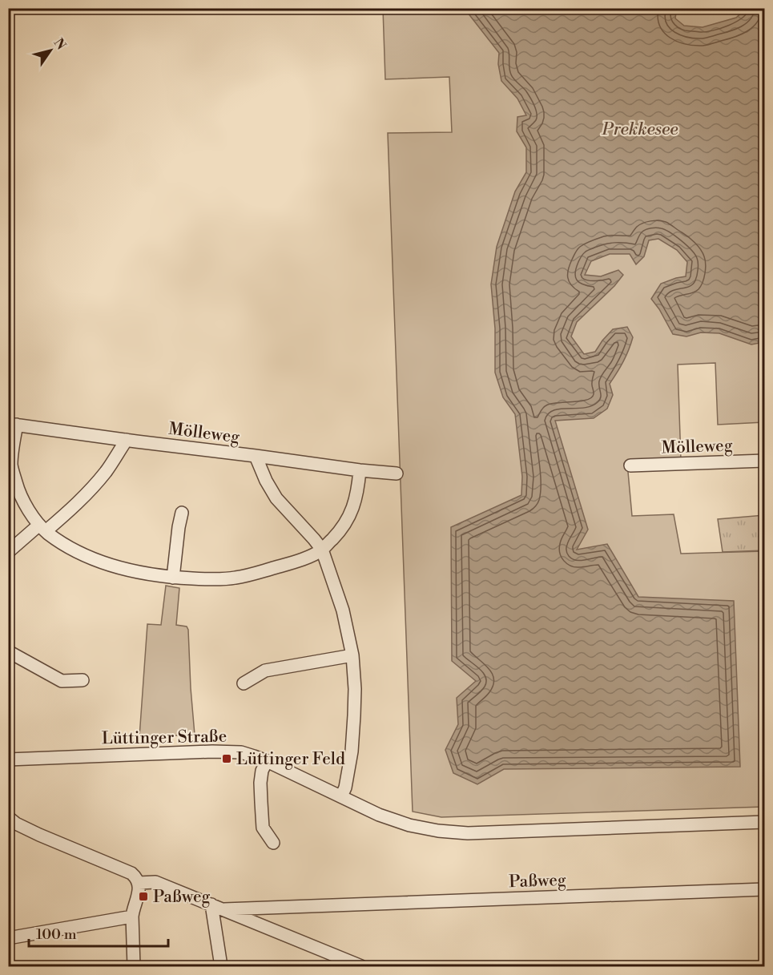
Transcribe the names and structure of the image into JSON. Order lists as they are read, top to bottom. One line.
{"streets":{"street":["Mölleweg","Lüttinger Straße","Paßweg"]},"water":["Prekkesee"],"places":{"transit":["Lüttinger Feld","Paßweg"]},"scale_bar":"100 m","north":"top right"}
